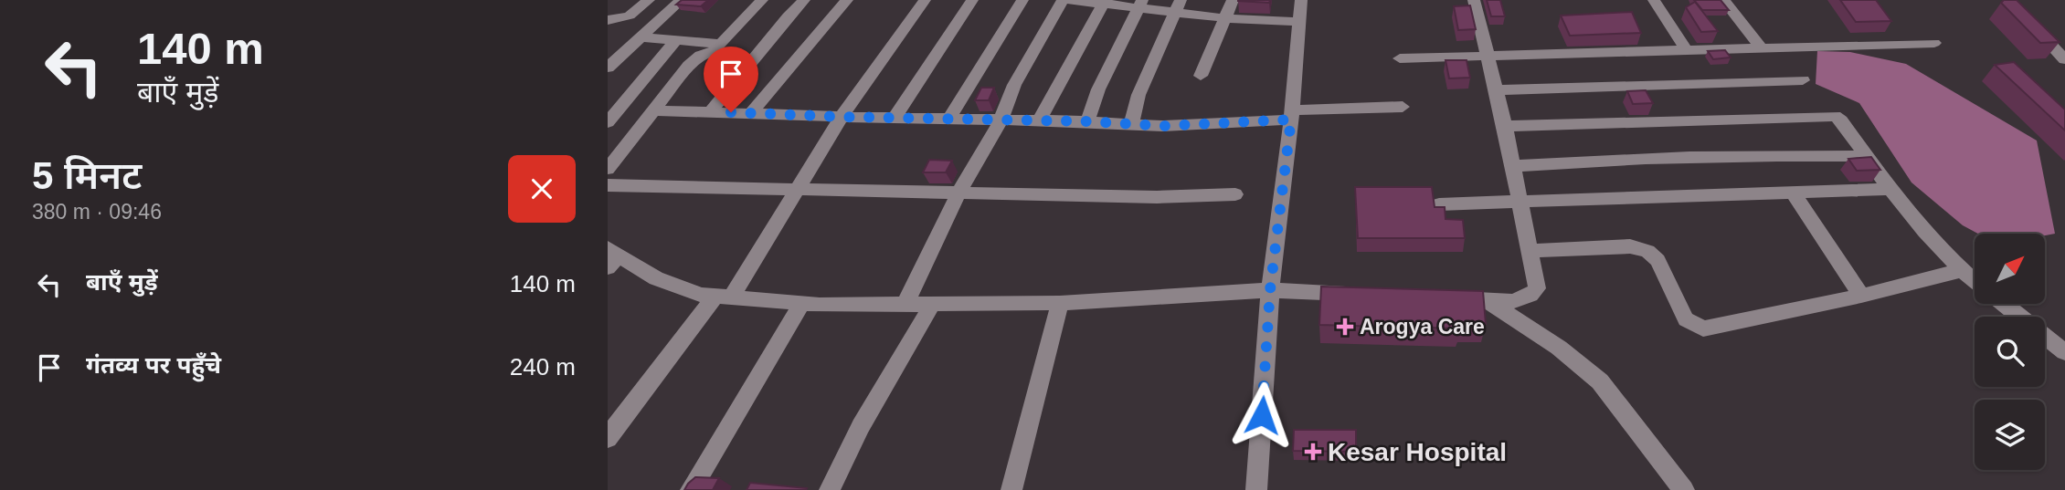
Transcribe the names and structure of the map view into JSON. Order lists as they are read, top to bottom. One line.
{"places":{"health":["Arogya Care","Kesar Hospital"]},"north":"top right","page":{"turn":["140 m","बाएँ मुड़ें"],"heading":["5 मिनट","380 m · 09:46"],"list":[{"name":"बाएँ मुड़ें","value":"140 m"},{"name":"गंतव्य पर पहुँचे","value":"240 m"}]}}
